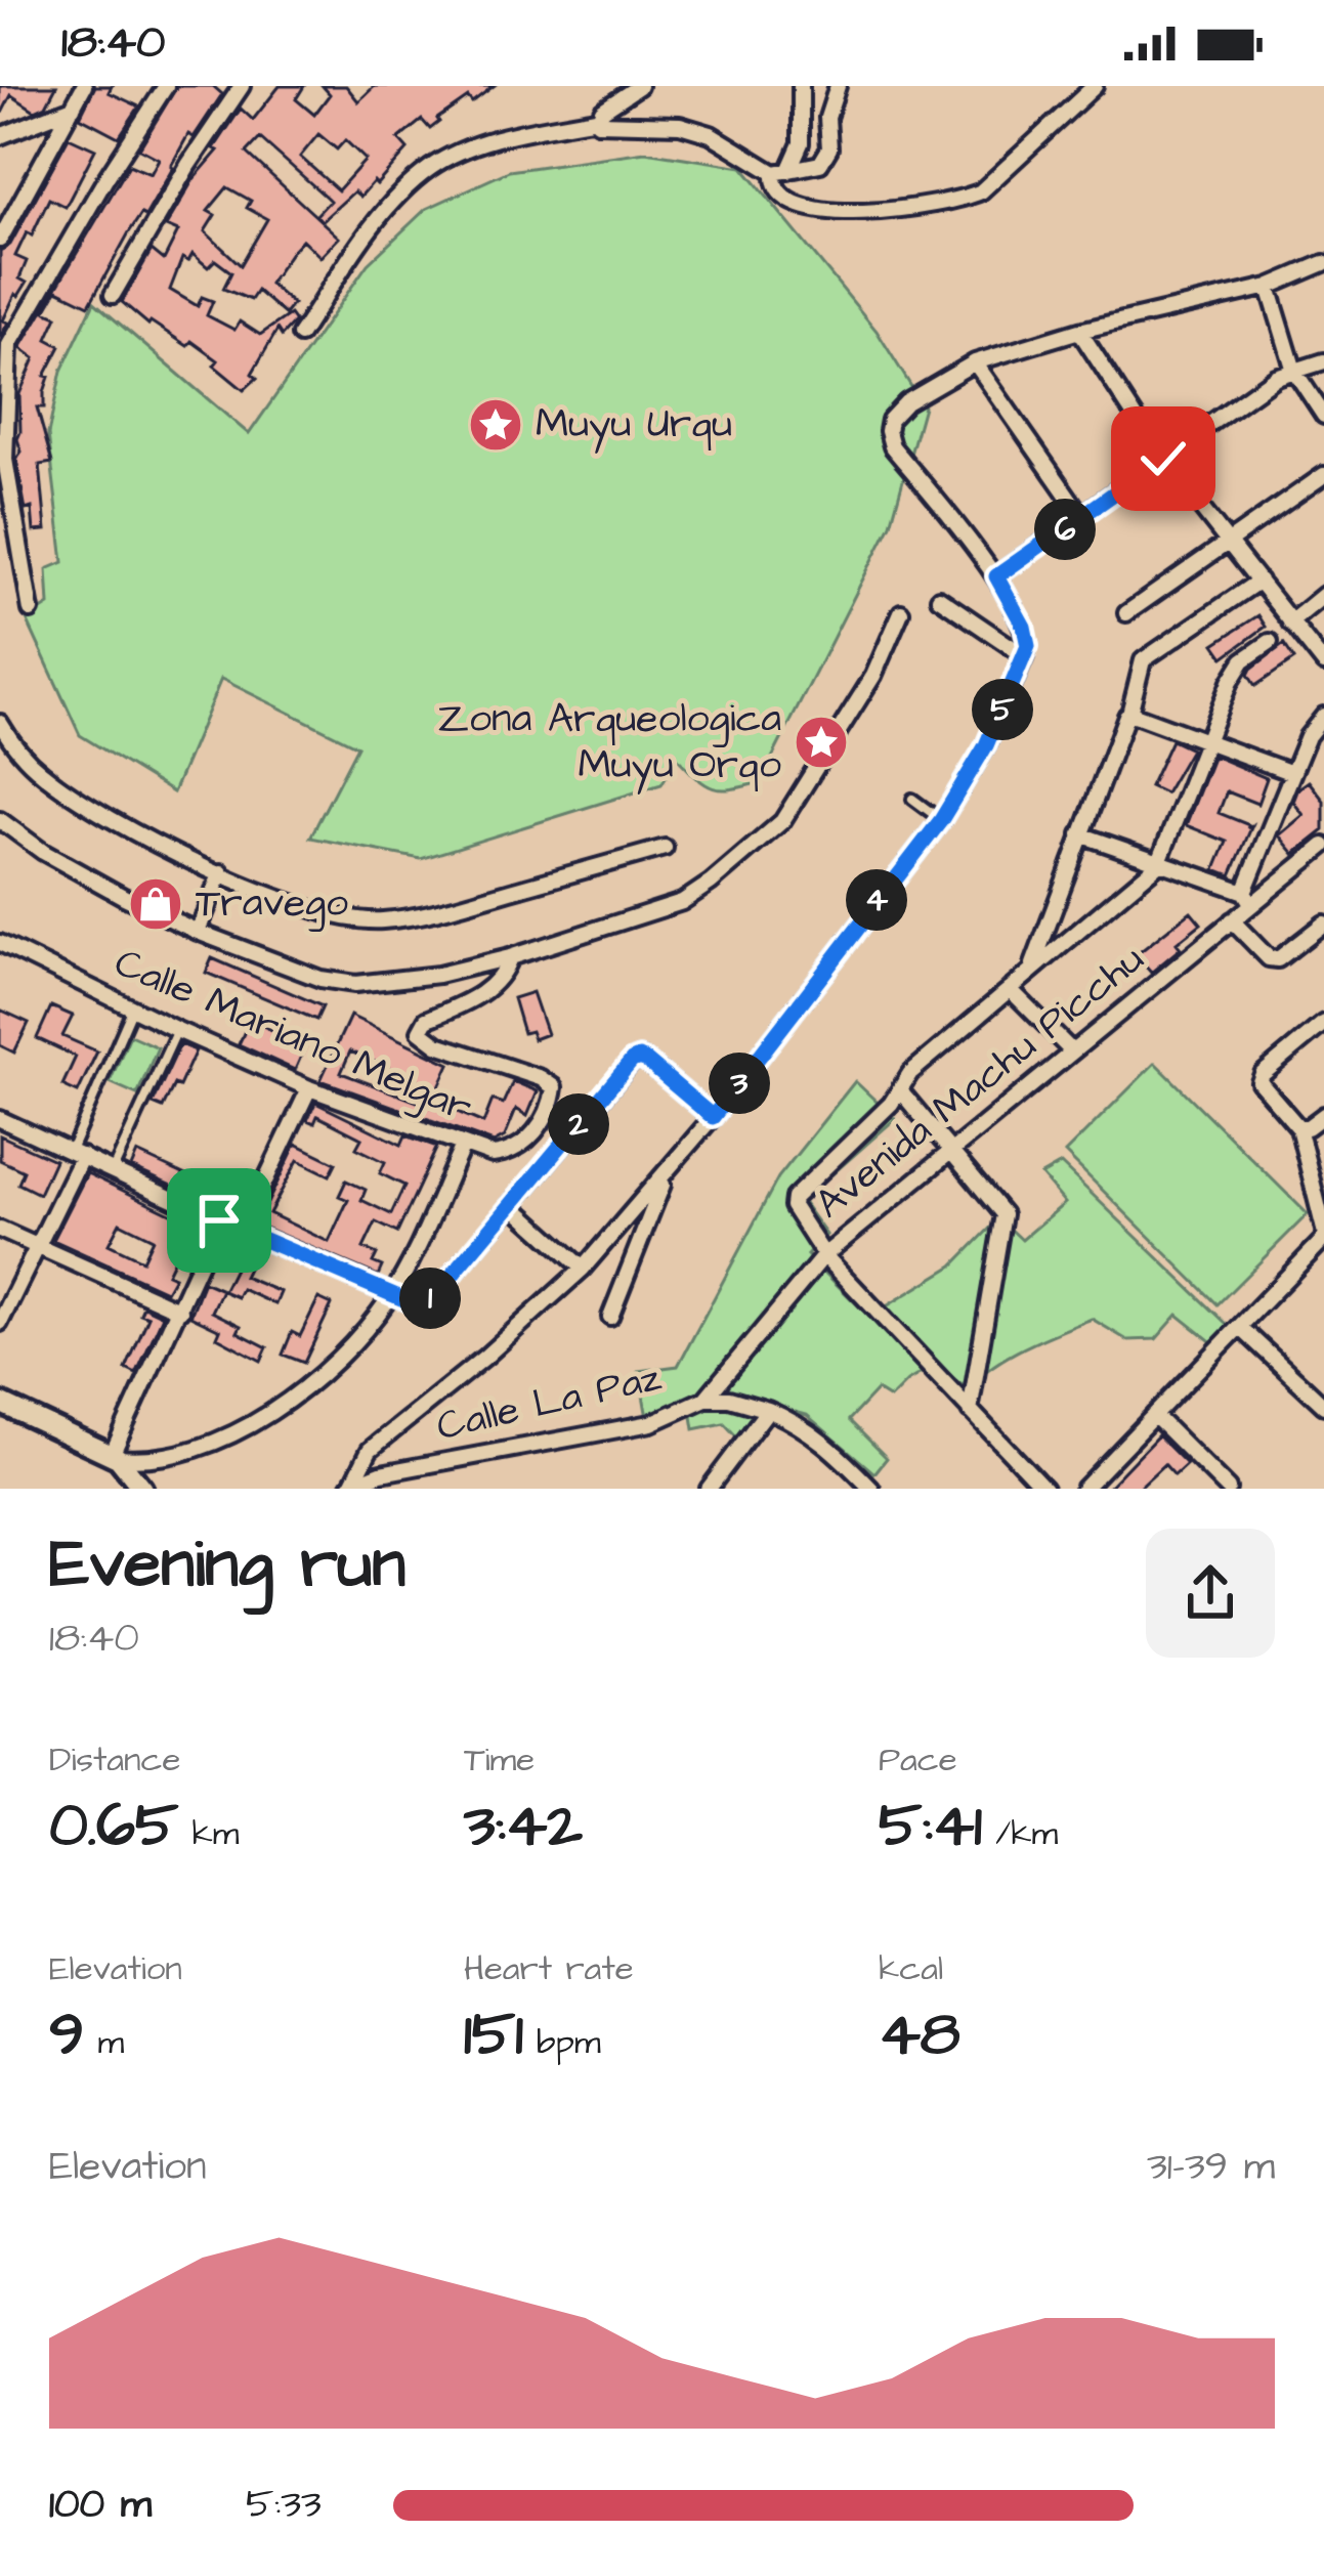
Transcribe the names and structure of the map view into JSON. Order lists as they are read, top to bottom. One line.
{"streets":{"street":["Calle Mariano Melgar","Avenida Machu Picchu","Calle La Paz"]},"crossings":[["Avenida Machu Picchu","Calle La Paz"]],"places":{"place":["Muyu Urqu","Zona Arqueologica Muyu Orqo"],"shop":["Travego"]},"page":{"status":"18:40","pins":["6","5","4","3","2","1"],"heading":["Evening run","18:40"],"stats":[["Distance","0.65 km"],["Time","3:42"],["Pace","5:41 /km"],["Elevation","9 m"],["Heart rate","151 bpm"],["kcal","48"]],"chart":["Elevation","31–39 m"],"list":[{"name":"100 m","note":"5:33"}]}}
